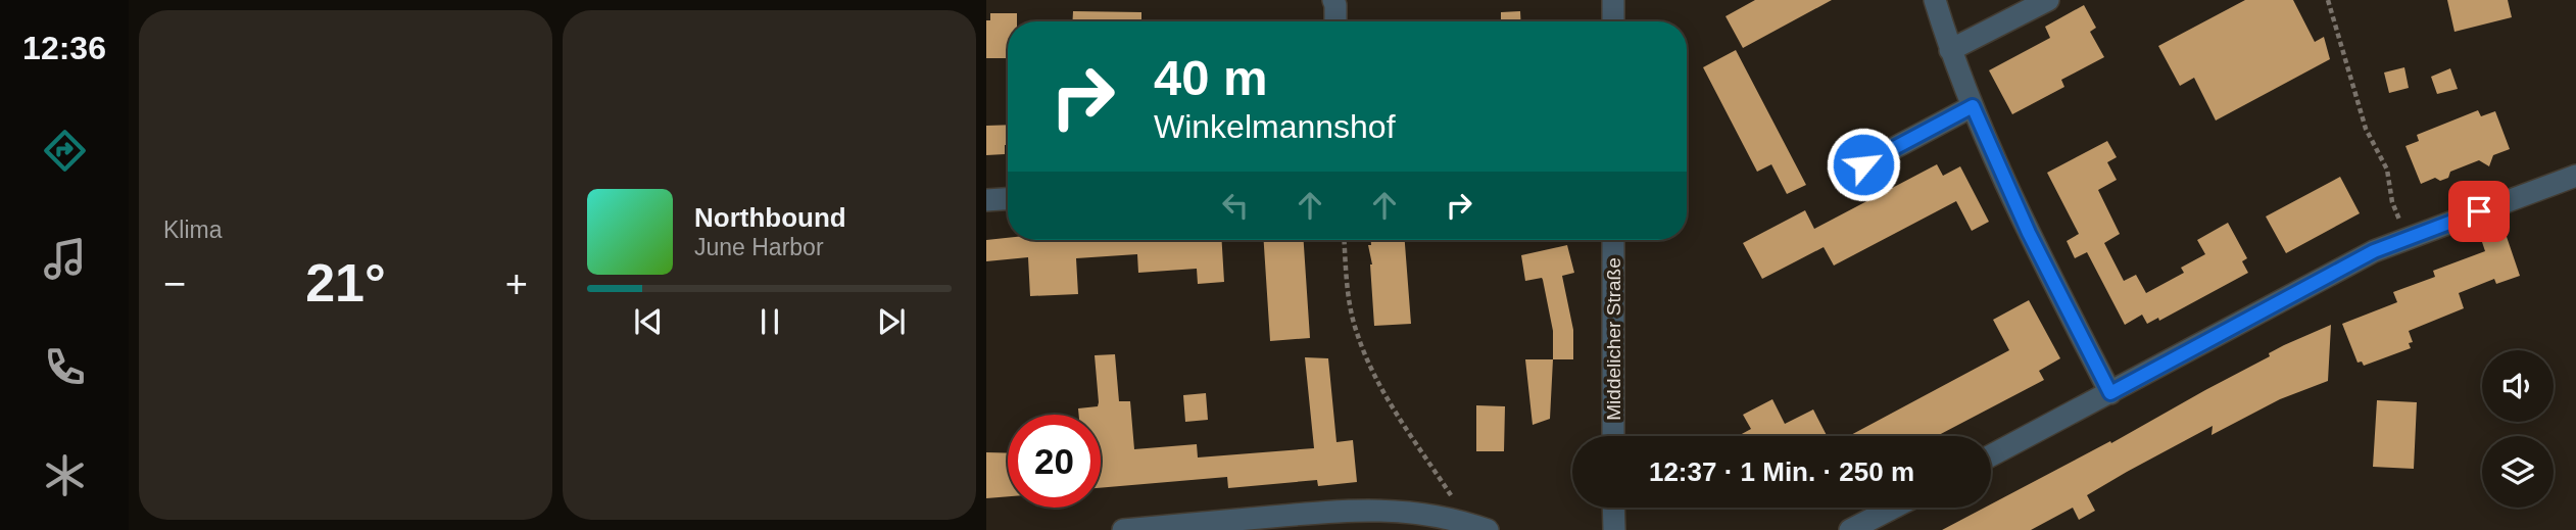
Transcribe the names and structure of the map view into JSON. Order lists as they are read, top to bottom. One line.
{"streets":{"street":["Middelicher Straße"]},"page":{"tabs":"12:36","tile":"Klima","turn":["40 m","Winkelmannshof"],"song":["Northbound","June Harbor"],"heat":["−","21°","+"],"limit":"20","trip":"12:37 · 1 Min. · 250 m"}}
